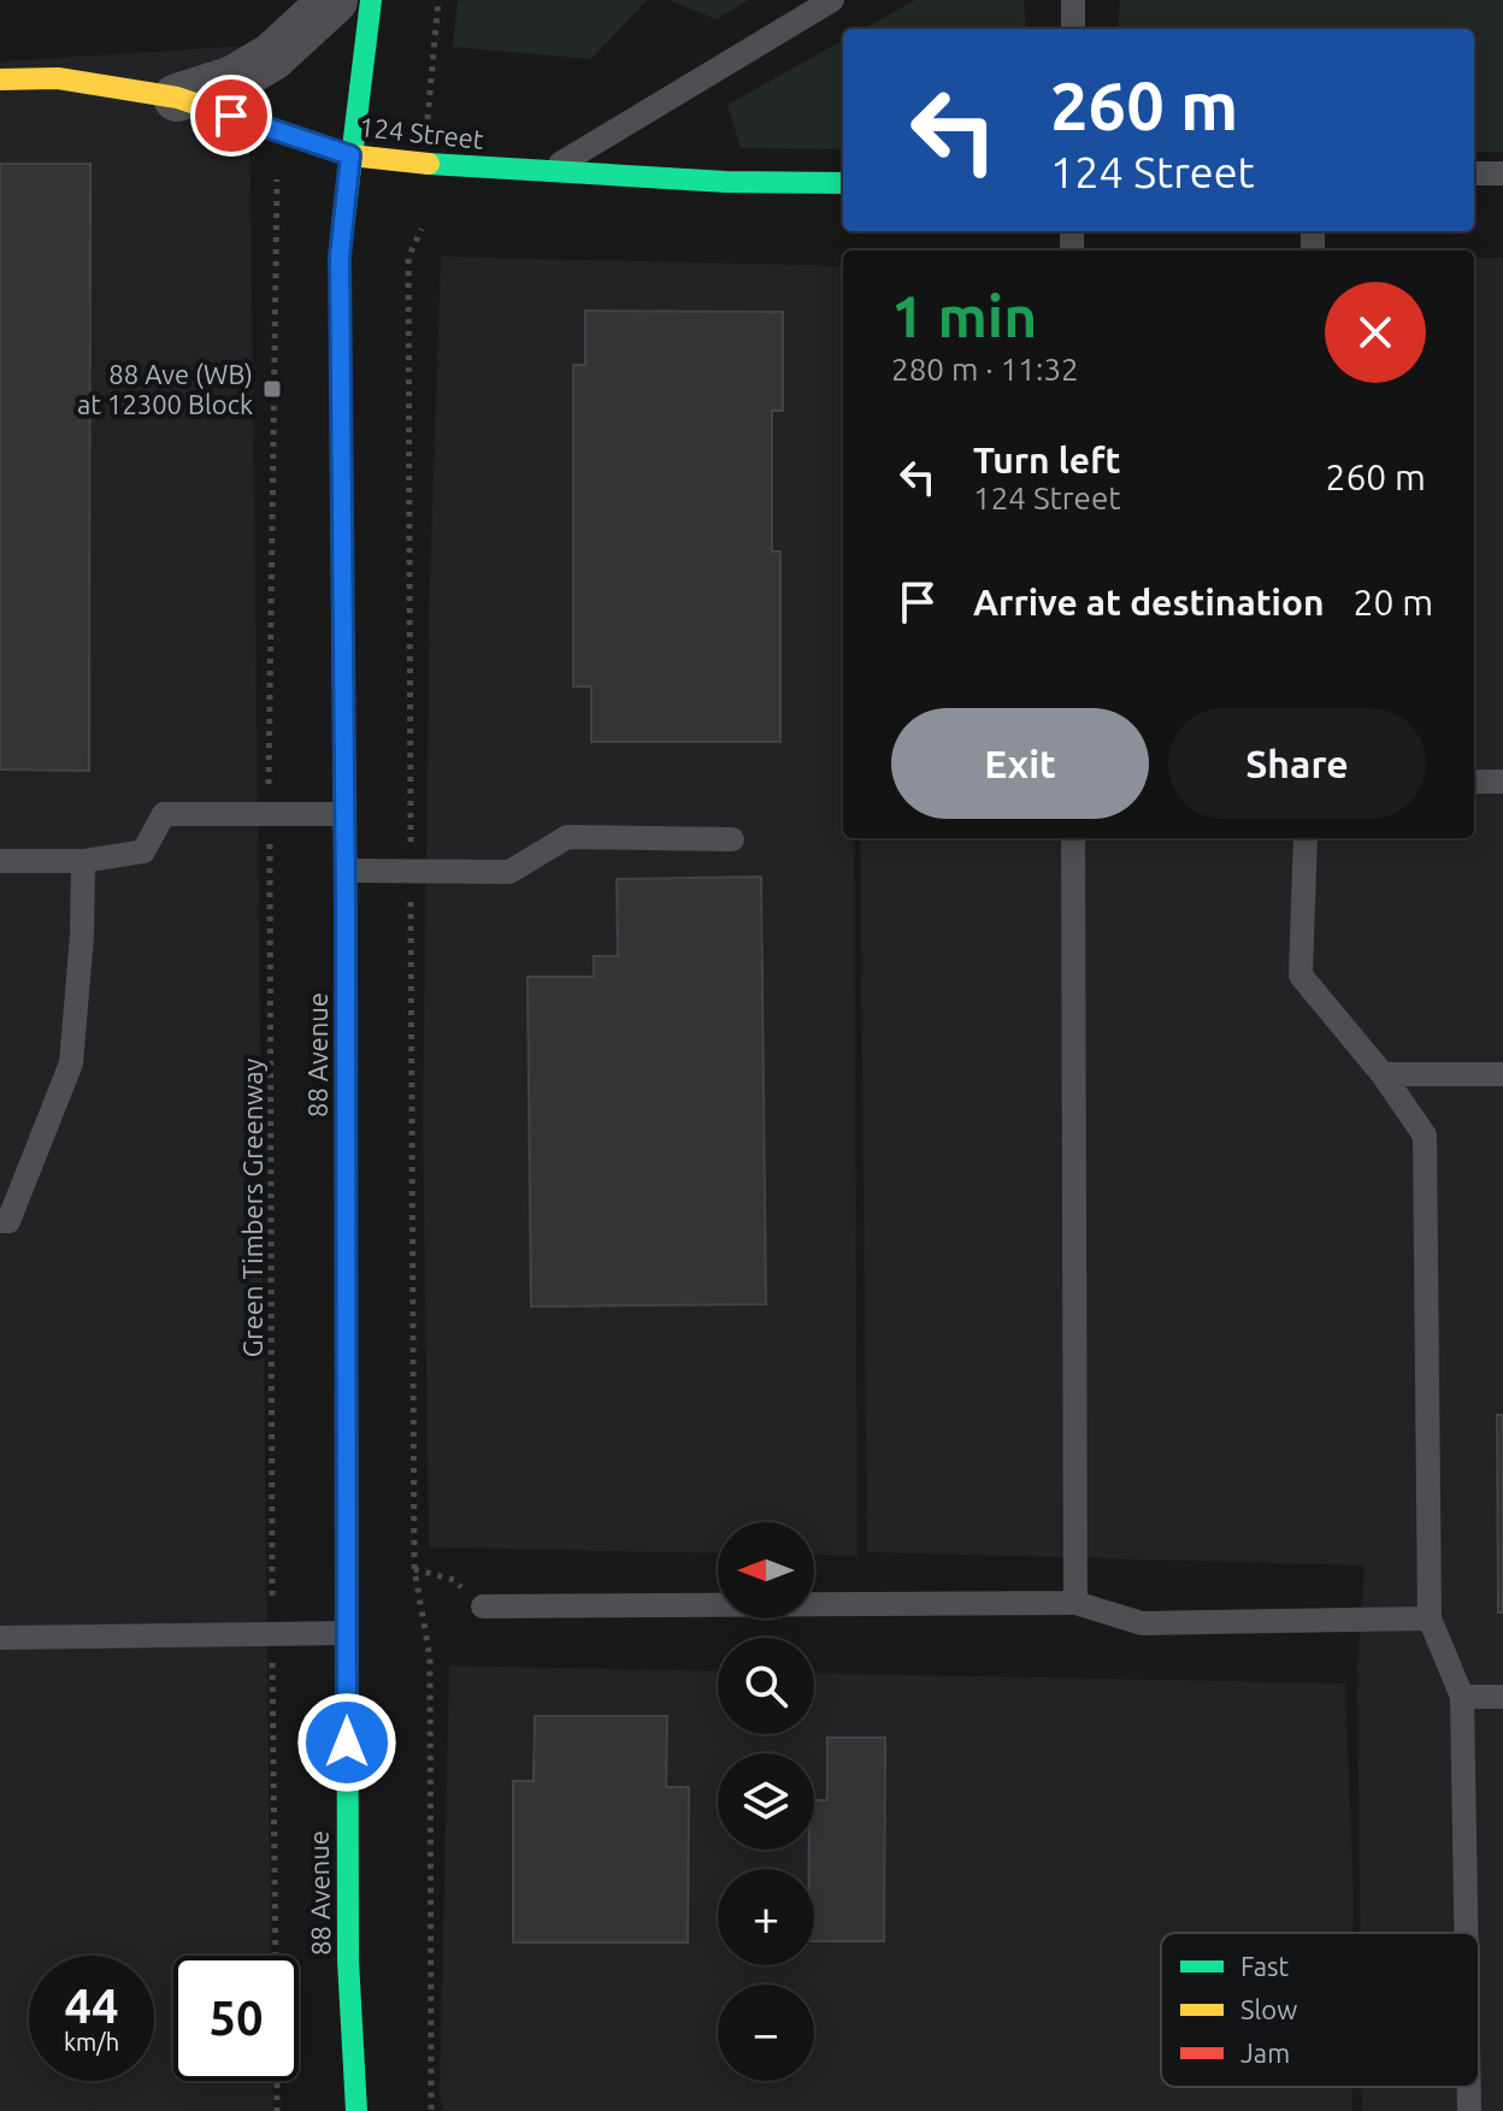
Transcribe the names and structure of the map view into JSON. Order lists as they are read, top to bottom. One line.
{"streets":{"main road":["124 Street","88 Avenue"],"path":["Green Timbers Greenway"]},"crossings":[["124 Street","88 Avenue"]],"places":{"transit":["88 Ave (WB) at 12300 Block"]},"legend":["Fast","Slow","Jam"],"north":"left","page":{"turn":["260 m","124 Street"],"heading":["1 min","280 m · 11:32"],"list":[{"name":"Turn left","note":"124 Street","value":"260 m"},{"name":"Arrive at destination","value":"20 m"}],"buttons":["Exit","Share"],"map_buttons":["+","−"],"speed":"44 km/h","limit":"50"}}
